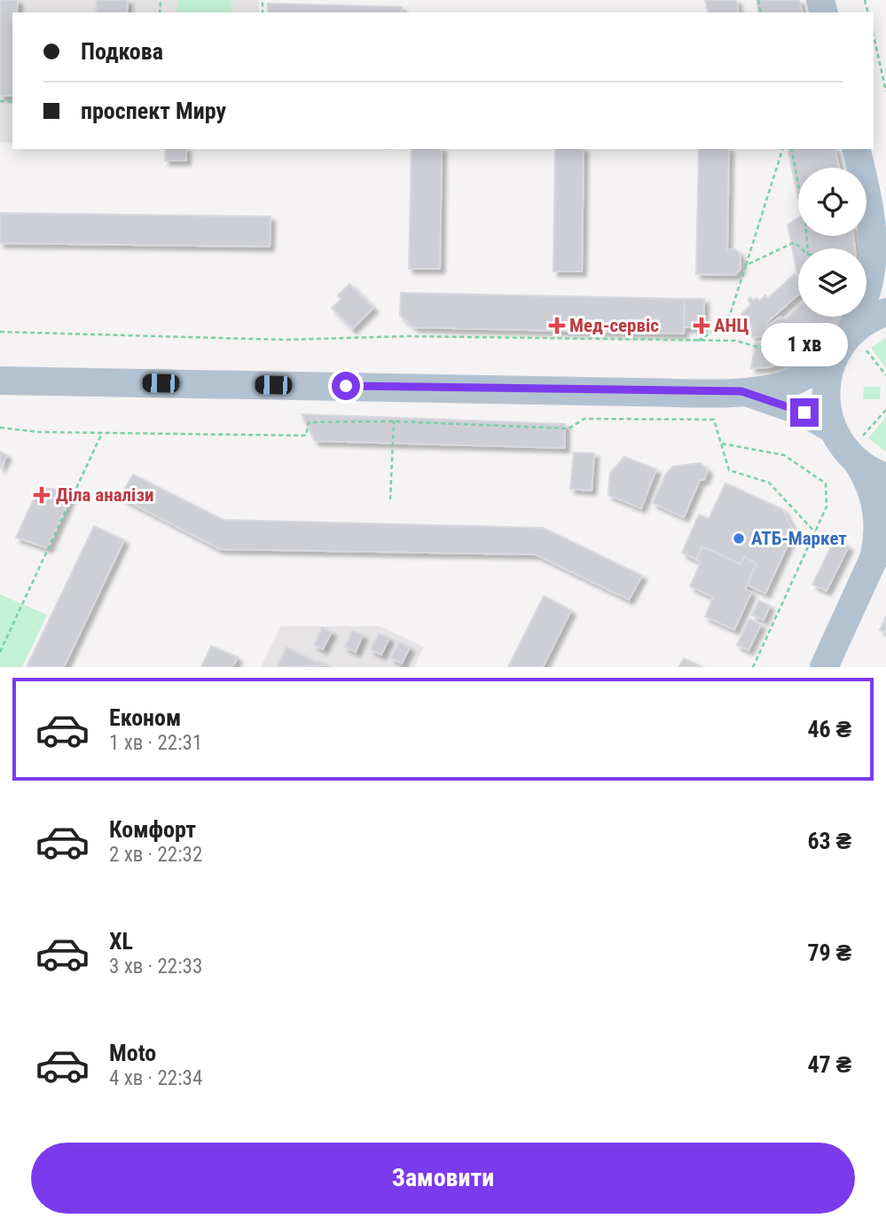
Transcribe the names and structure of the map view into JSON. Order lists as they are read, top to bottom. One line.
{"places":{"health":["Мед-сервіс","АНЦ","Діла аналізи"],"other":["АТБ-Маркет"]},"page":{"banner":["Подкова","проспект Миру"],"bubble":"1 хв","list":[{"name":"Економ","note":"1 хв · 22:31","value":"46 ₴"},{"name":"Комфорт","note":"2 хв · 22:32","value":"63 ₴"},{"name":"XL","note":"3 хв · 22:33","value":"79 ₴"},{"name":"Moto","note":"4 хв · 22:34","value":"47 ₴"}],"buttons":"Замовити"}}
